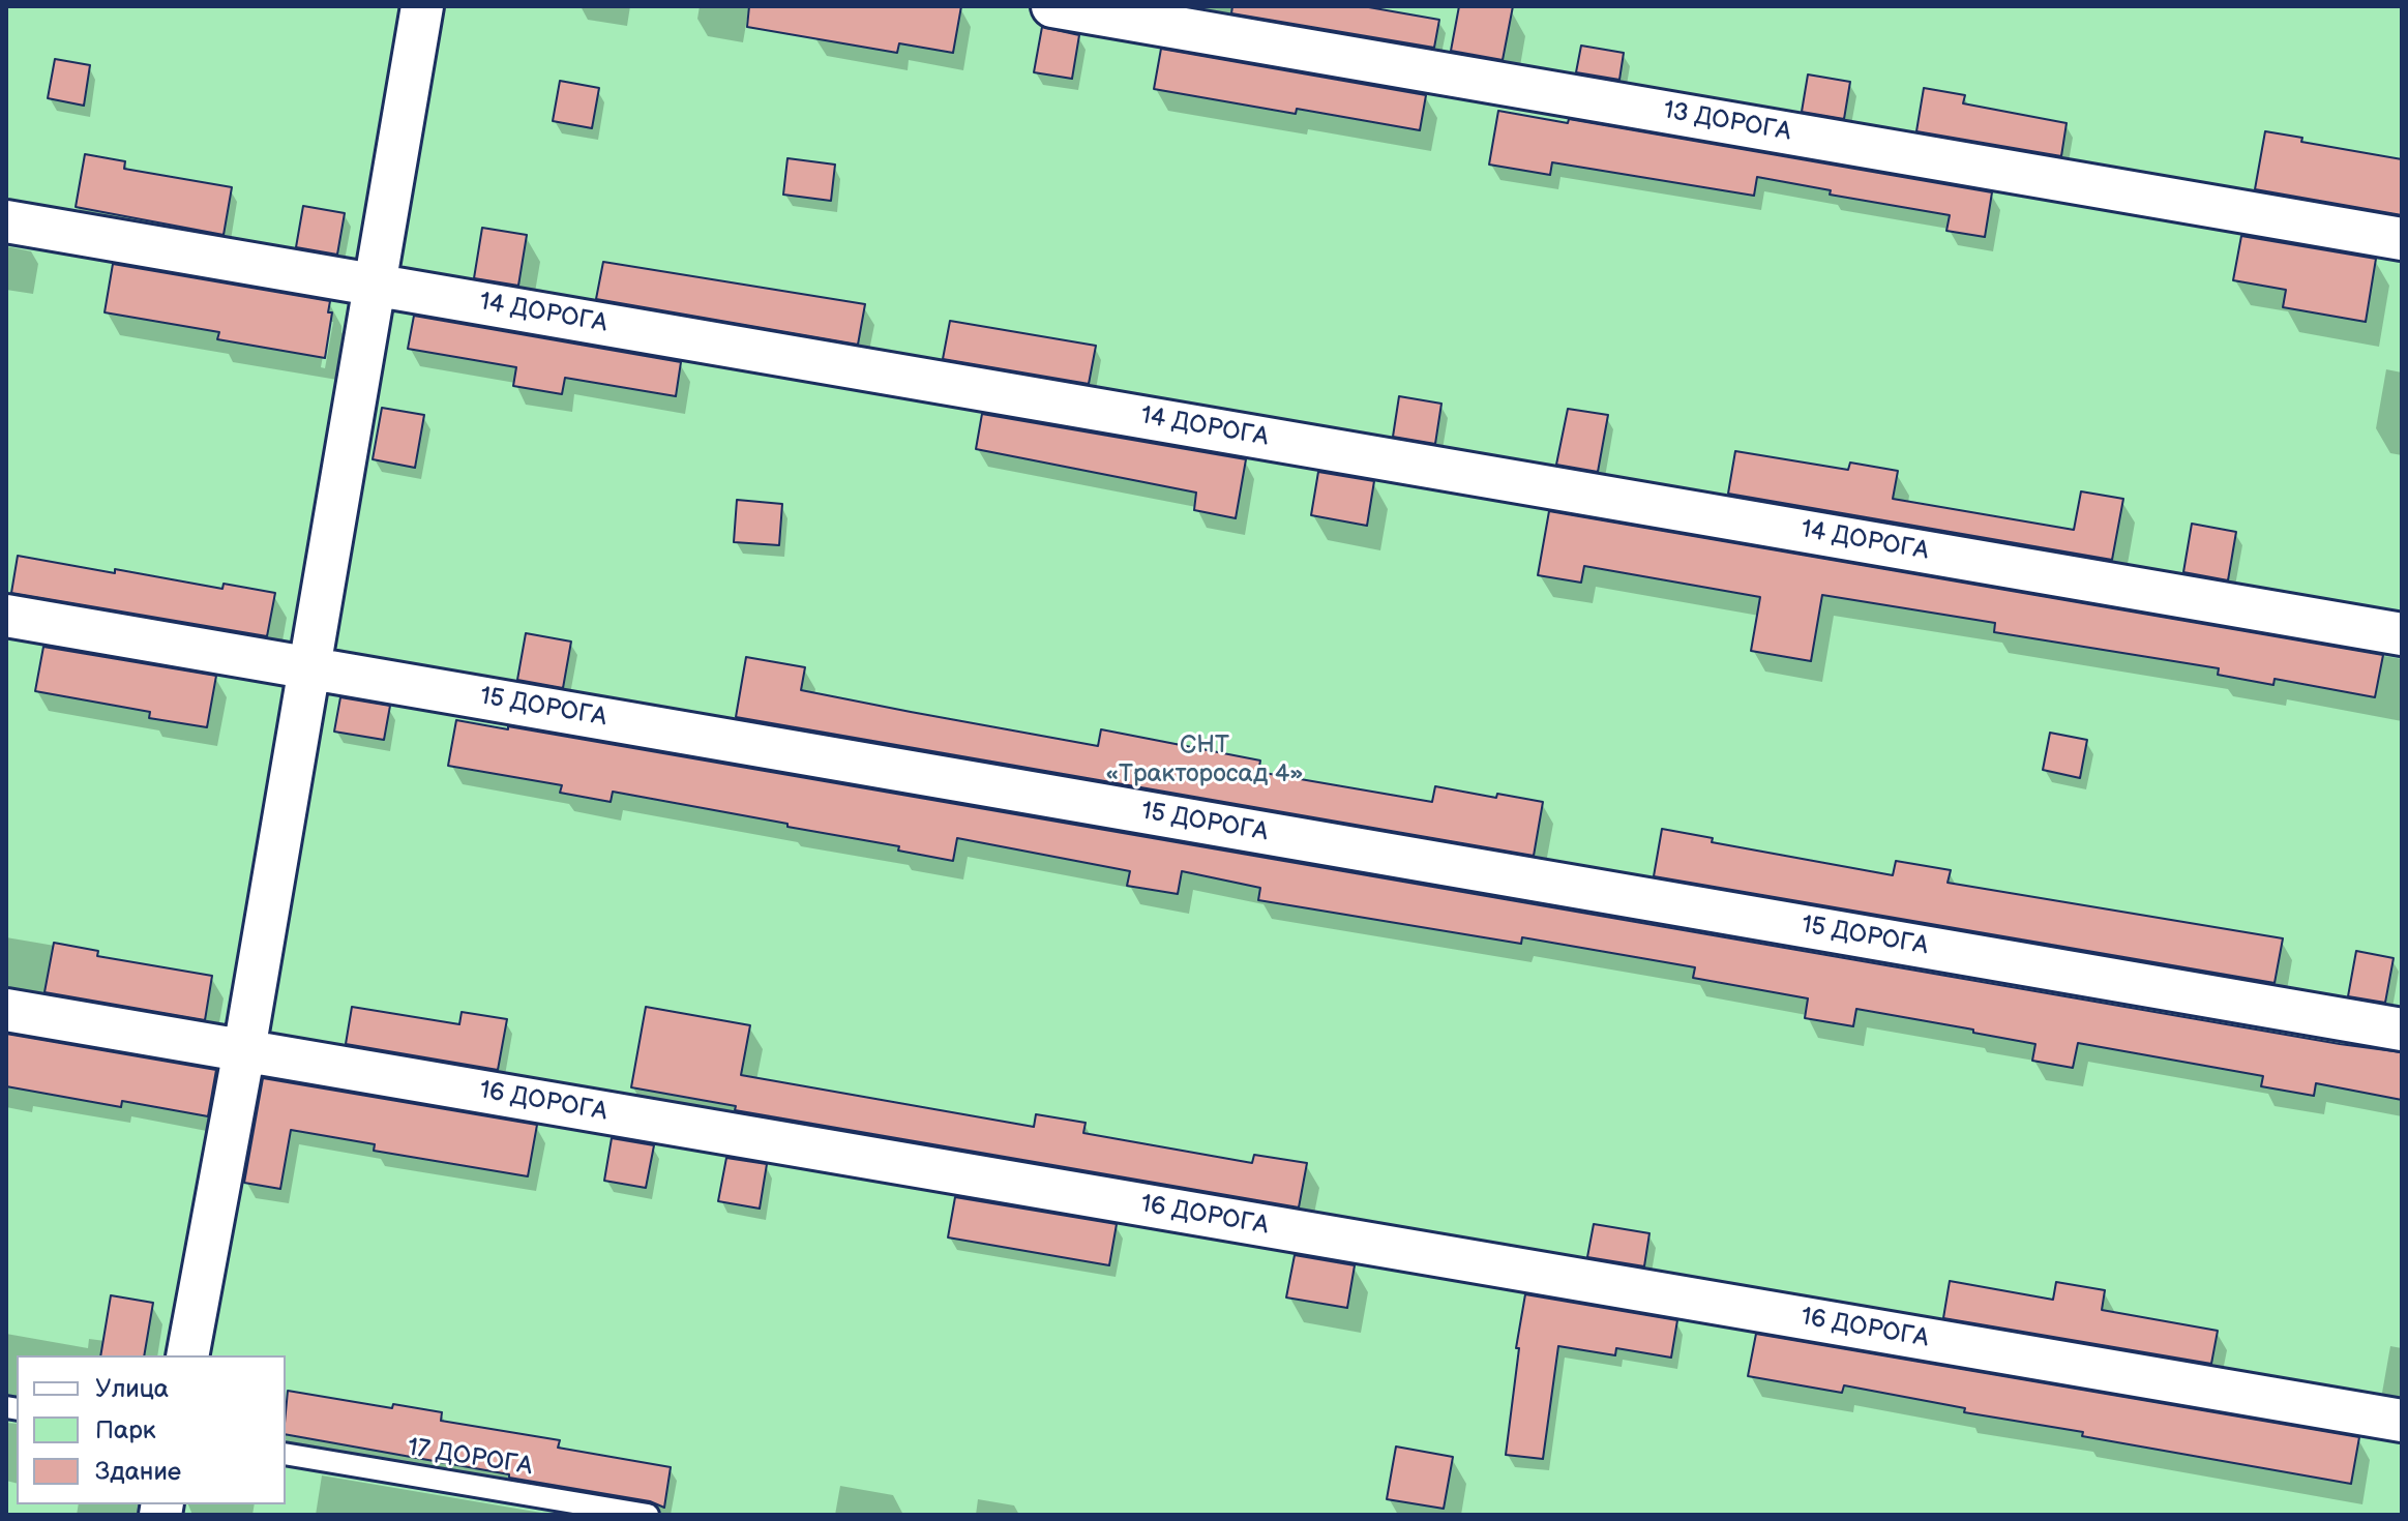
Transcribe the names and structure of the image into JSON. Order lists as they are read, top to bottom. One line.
{"streets":{"street":["13 ДОРОГА","14 ДОРОГА","15 ДОРОГА","16 ДОРОГА"],"lane":["17 ДОРОГА"]},"parks":["СНТ «Тракторосад 4»"],"legend":["Улица","Парк","Здание"]}
